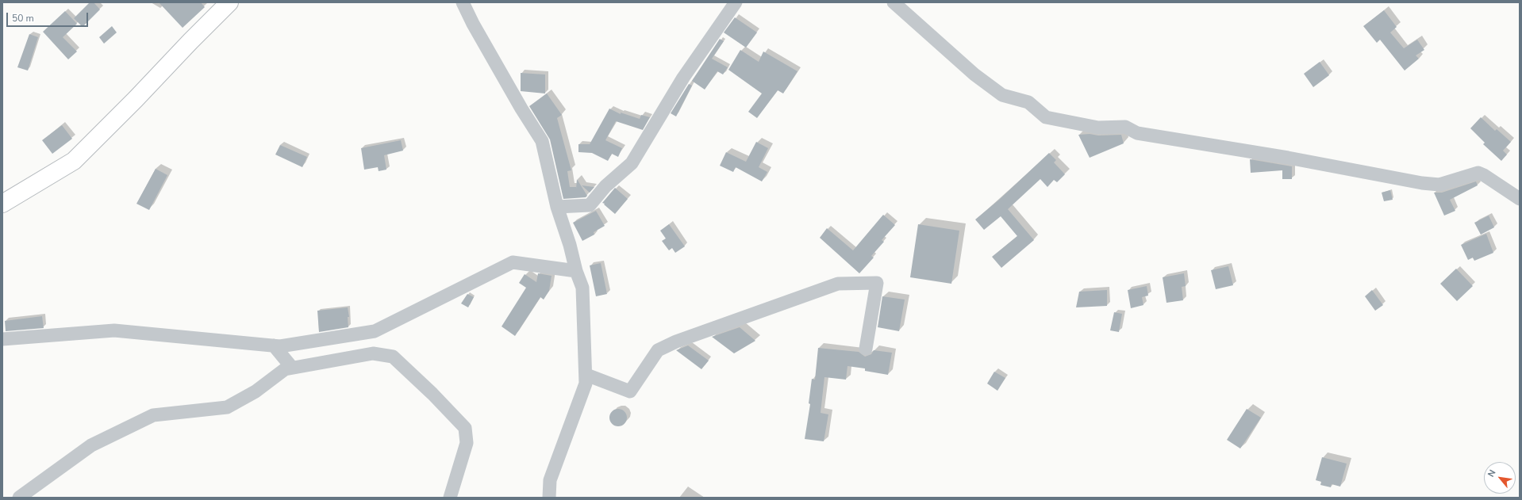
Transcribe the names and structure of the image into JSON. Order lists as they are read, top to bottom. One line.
{"scale_bar":"50 m","north":"top left"}
